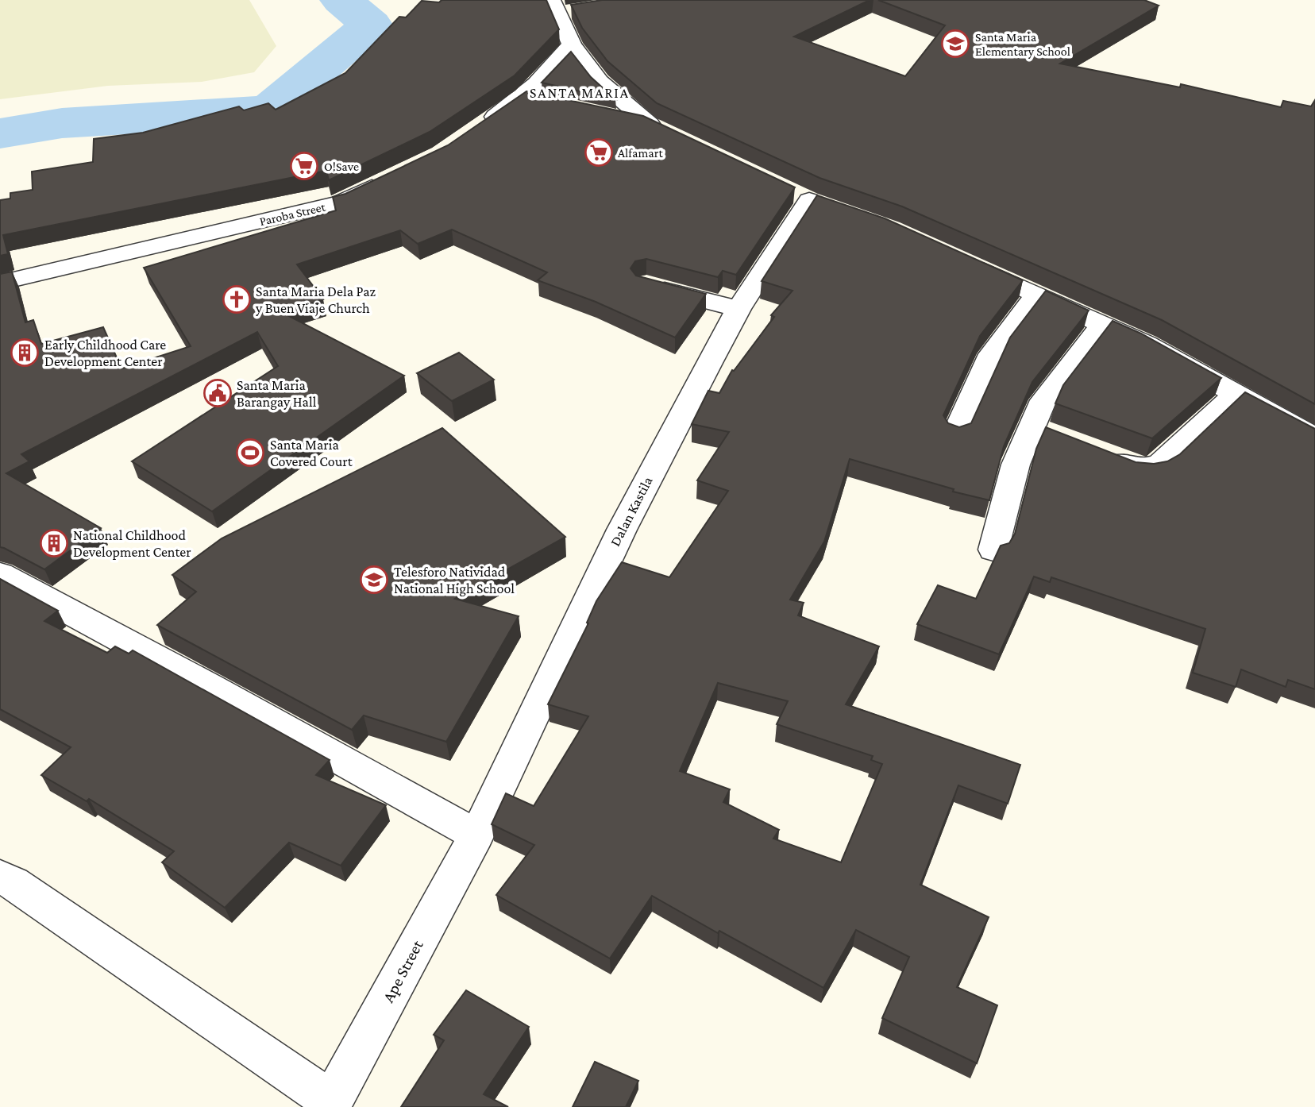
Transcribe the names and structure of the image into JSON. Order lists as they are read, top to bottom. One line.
{"streets":{"street":["Paroba Street","Dalan Kastila","Ape Street"]},"crossings":[["Dalan Kastila","Ape Street"]],"districts":["SANTA MARIA"],"places":{"school or university":["Santa Maria Elementary School","Telesforo Natividad National High School"],"supermarket":["Alfamart","O!Save"],"church":["Santa Maria Dela Paz y Buen Viaje Church"],"building":["Early Childhood Care Development Center","National Childhood Development Center"],"public building":["Santa Maria Barangay Hall"],"sports":["Santa Maria Covered Court"]}}
